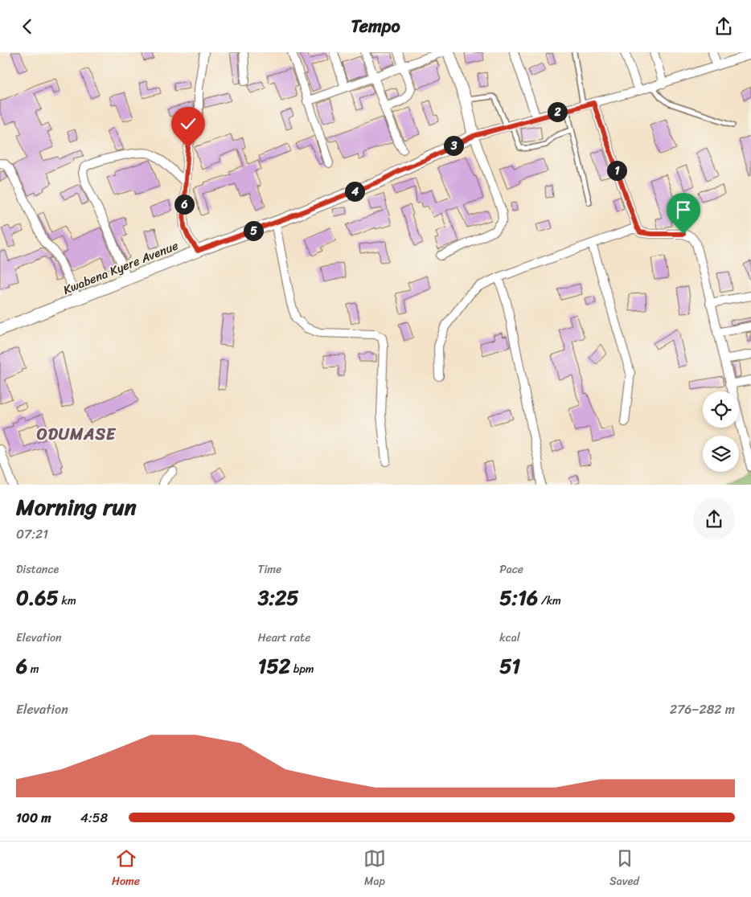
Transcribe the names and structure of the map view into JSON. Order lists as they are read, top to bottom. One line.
{"streets":{"main road":["Kwabena Kyere Avenue"]},"districts":["ODUMASE"],"page":{"header":"Tempo","pins":["2","3","1","4","6","5"],"heading":["Morning run","07:21"],"stats":[["Distance","0.65 km"],["Time","3:25"],["Pace","5:16 /km"],["Elevation","6 m"],["Heart rate","152 bpm"],["kcal","51"]],"chart":["Elevation","276–282 m"],"list":[{"name":"100 m","note":"4:58"}],"tabs":["Home","Map","Saved"]}}
